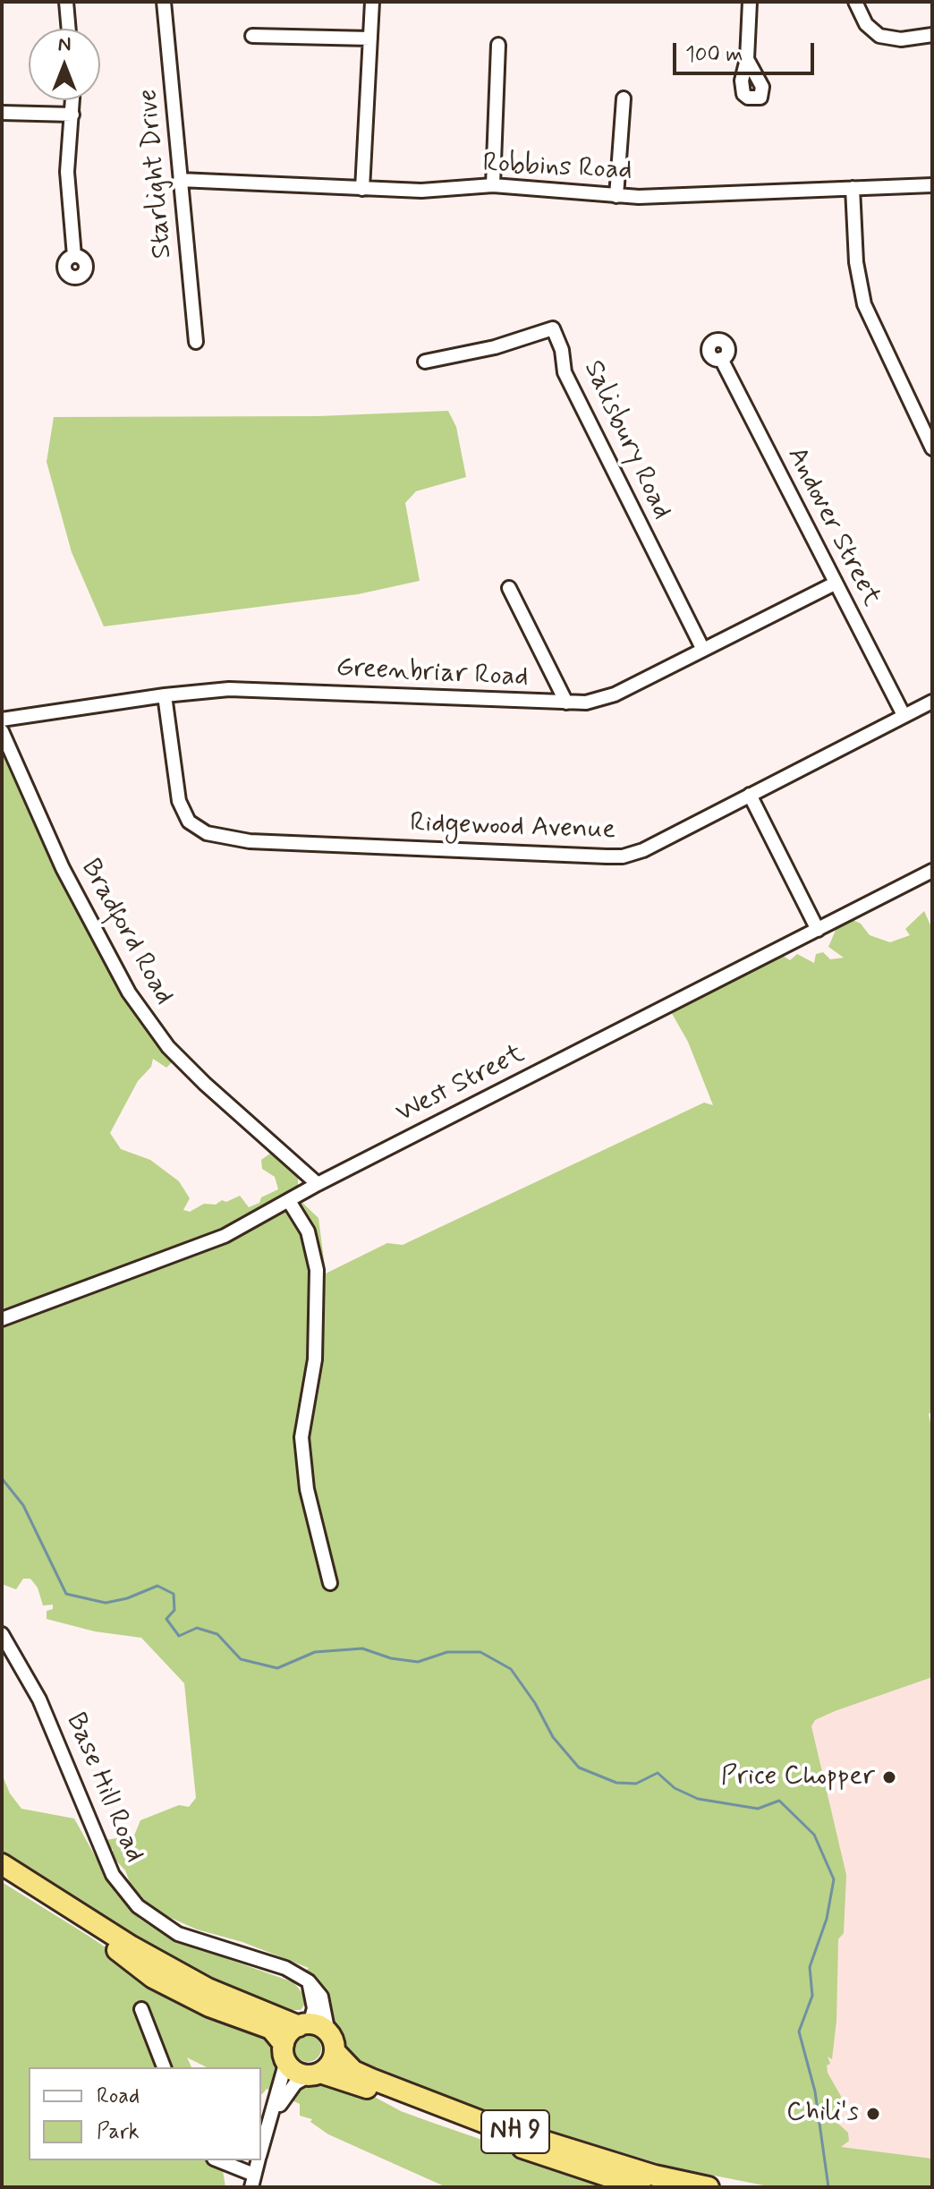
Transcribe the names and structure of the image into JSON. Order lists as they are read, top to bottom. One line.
{"streets":{"highway":["NH 9"],"street":["Robbins Road","Starlight Drive","Salisbury Road","Andover Street","Greenbriar Road","Ridgewood Avenue","Bradford Road","West Street","Base Hill Road"]},"crossings":[["Robbins Road","Starlight Drive"],["Salisbury Road","Greenbriar Road"],["Andover Street","Greenbriar Road"],["Andover Street","Ridgewood Avenue"],["Greenbriar Road","Ridgewood Avenue"],["Bradford Road","West Street"]],"places":["Price Chopper","Chili's"],"legend":["Road","Park"],"scale_bar":"100 m","north":"top"}
